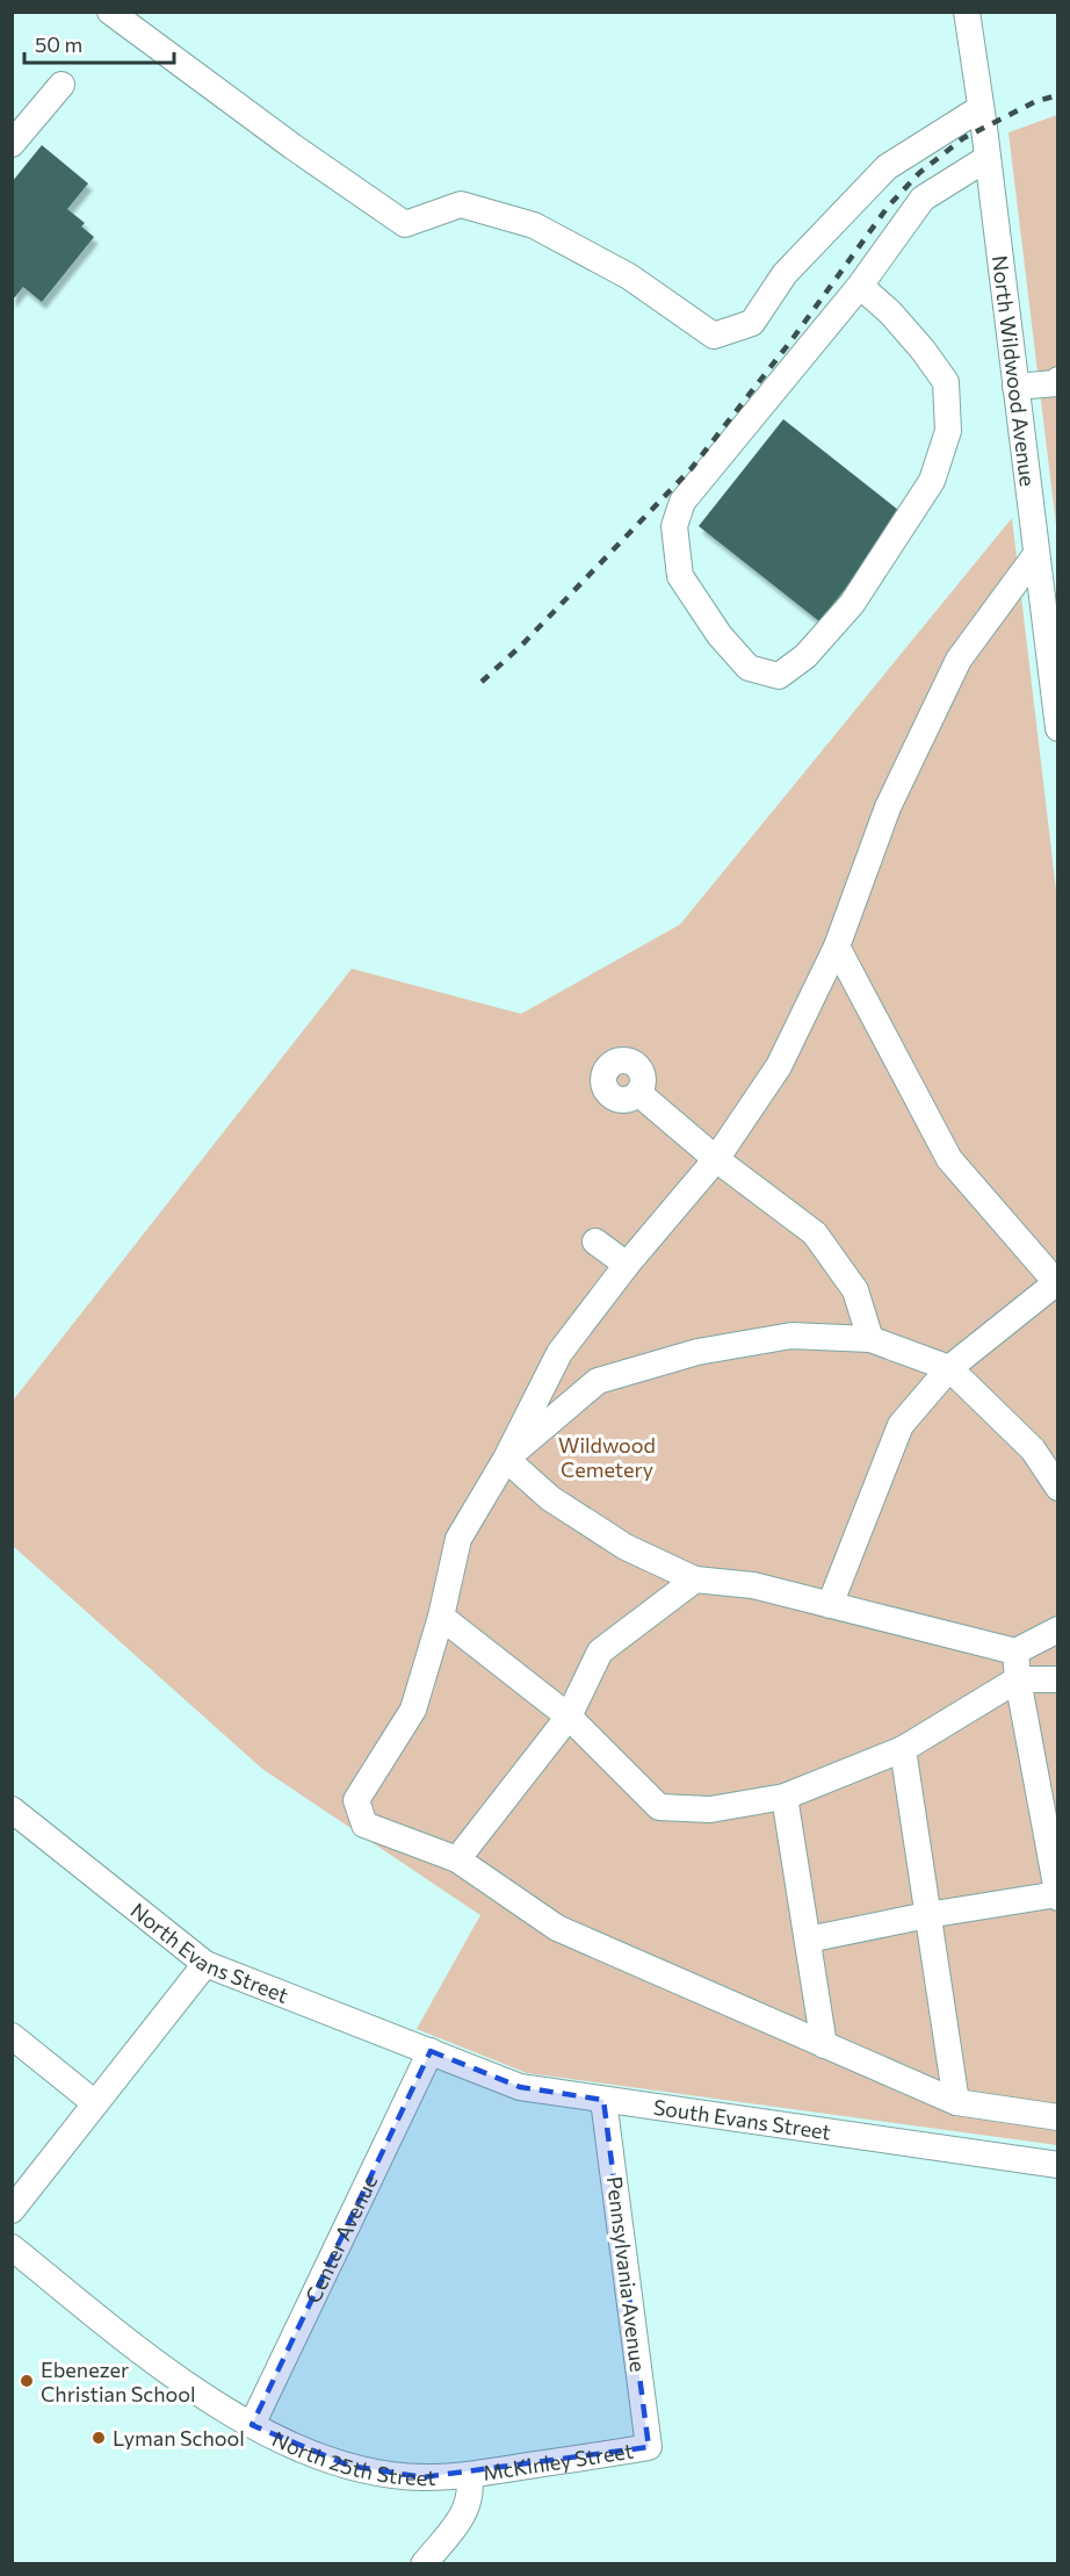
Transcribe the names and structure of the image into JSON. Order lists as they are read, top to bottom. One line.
{"streets":{"street":["North Wildwood Avenue","North Evans Street","South Evans Street","Center Avenue","Pennsylvania Avenue","North 25th Street","McKinley Street"]},"crossings":[["North Evans Street","South Evans Street"],["North Evans Street","Center Avenue"],["South Evans Street","Center Avenue"],["South Evans Street","Pennsylvania Avenue"],["Center Avenue","North 25th Street"],["Pennsylvania Avenue","McKinley Street"],["North 25th Street","McKinley Street"]],"parks":["Wildwood Cemetery"],"places":["Ebenezer Christian School","Lyman School"],"scale_bar":"50 m"}
